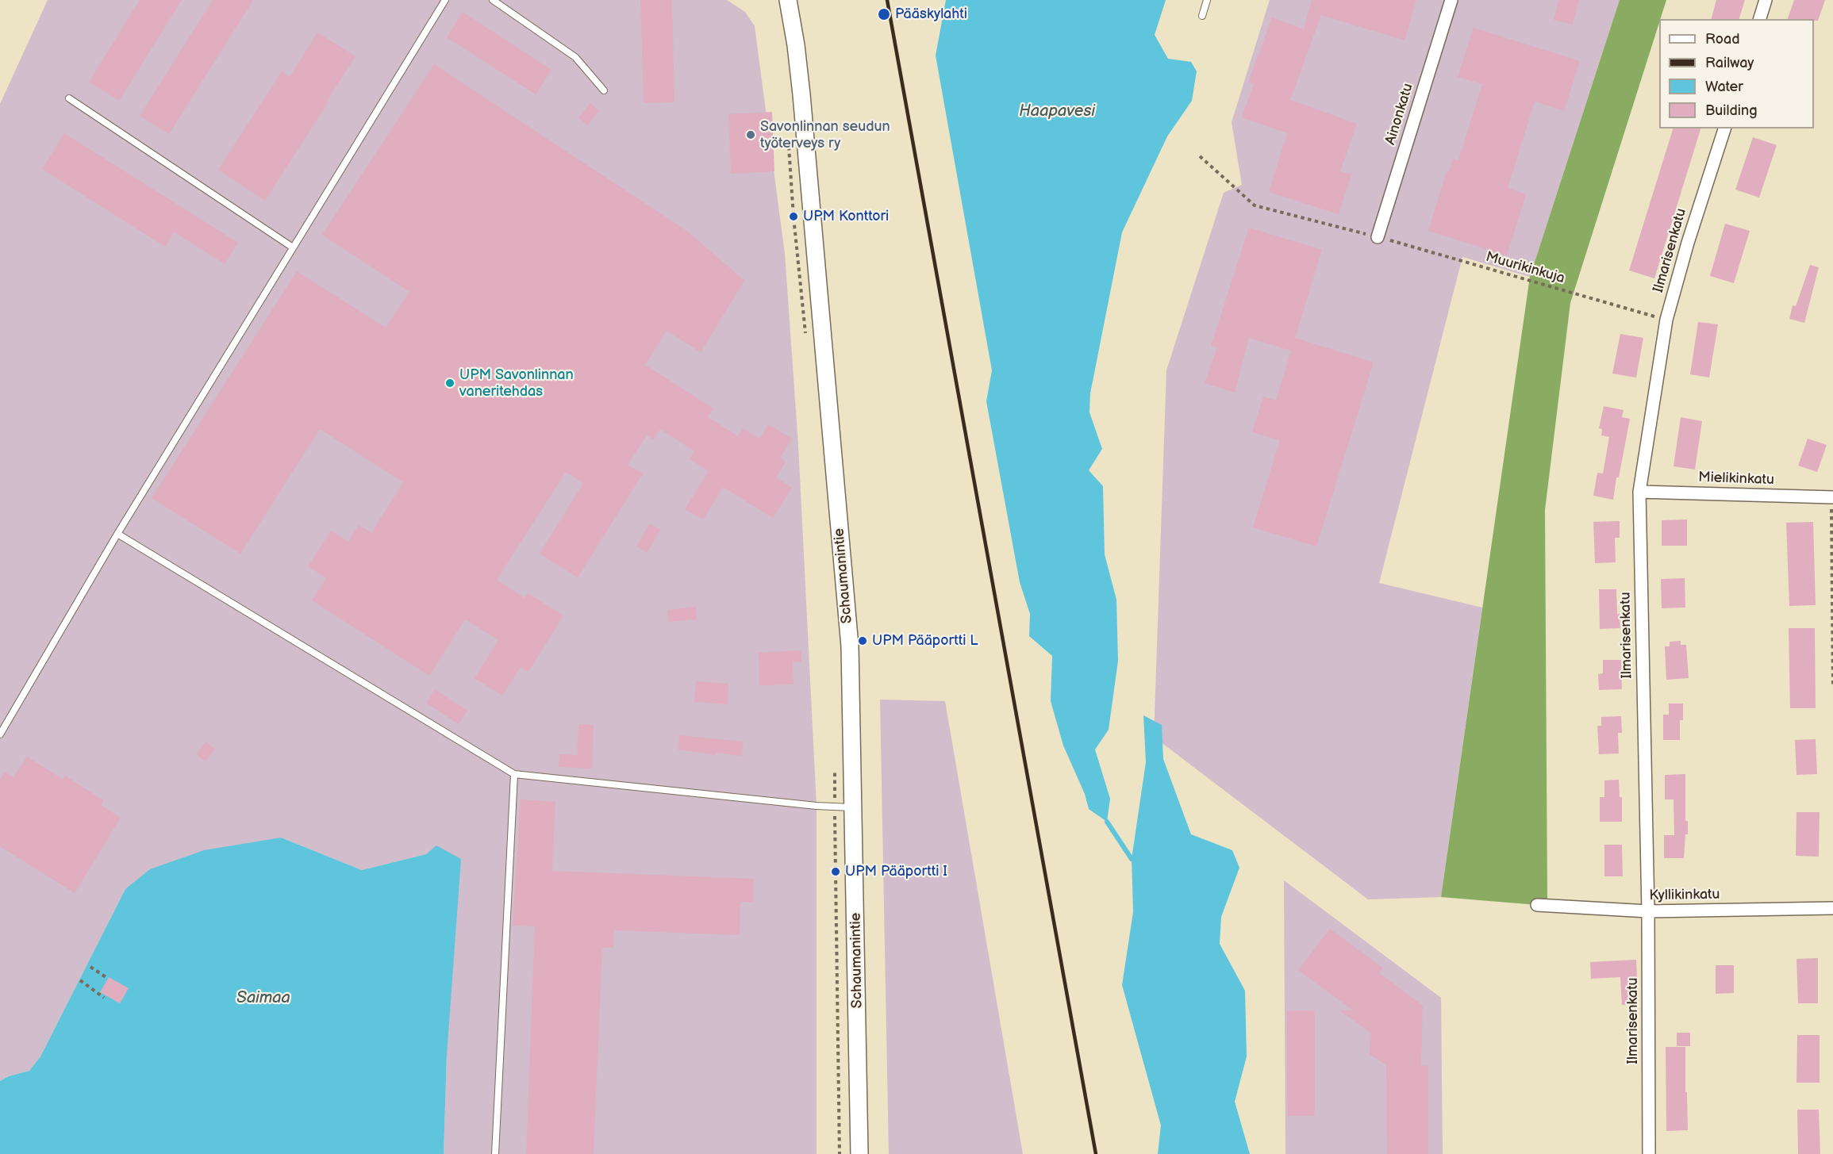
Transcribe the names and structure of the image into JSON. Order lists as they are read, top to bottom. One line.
{"streets":{"street":["Ainonkatu","Ilmarisenkatu","Mielikinkatu","Schaumanintie","Kyllikinkatu"],"path":["Muurikinkuja"]},"crossings":[["Ainonkatu","Muurikinkuja"],["Ilmarisenkatu","Muurikinkuja"],["Ilmarisenkatu","Mielikinkatu"],["Ilmarisenkatu","Kyllikinkatu"]],"water":["Haapavesi","Saimaa"],"places":["Pääskylahti","Savonlinnan seudun työterveys ry","UPM Konttori","UPM Savonlinnan vaneritehdas","UPM Pääportti L","UPM Pääportti I"],"legend":["Road","Railway","Water","Building"]}
